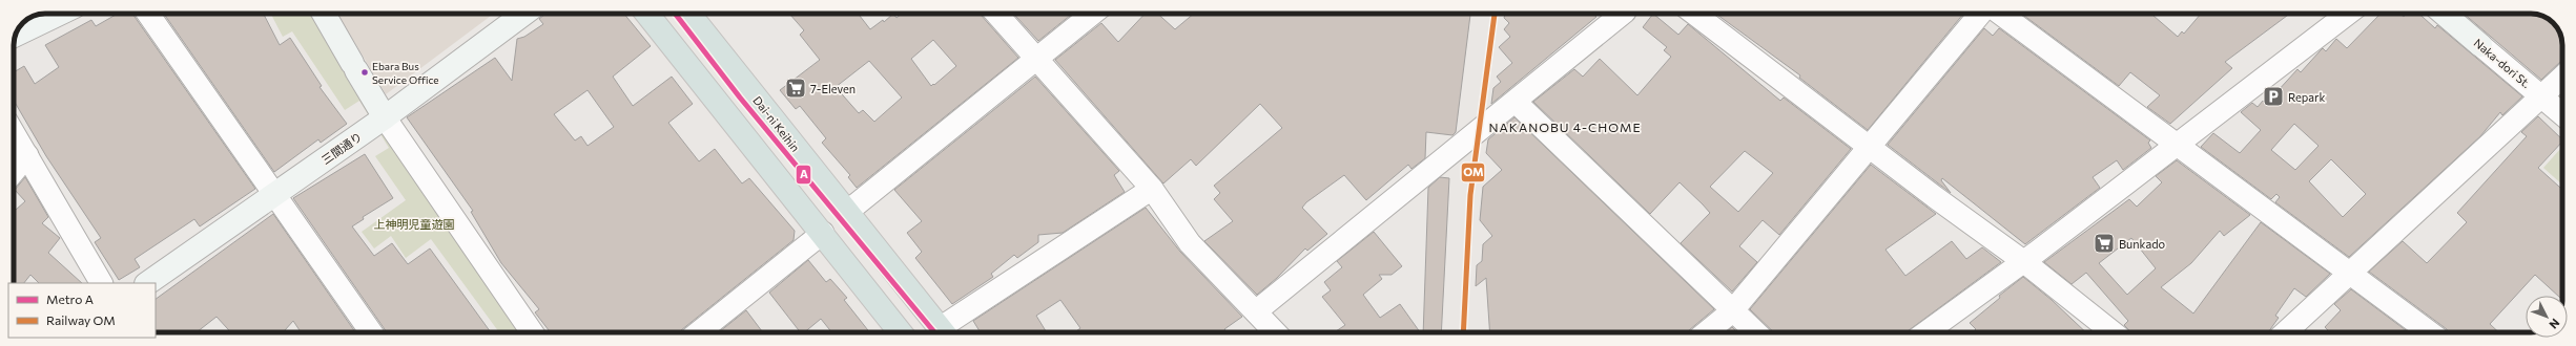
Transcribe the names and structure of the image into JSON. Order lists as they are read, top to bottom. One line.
{"streets":{"highway":["Dai-ni Keihin"],"street":["Naka-dori St.","三間通り"]},"districts":["NAKANOBU 4-CHOME"],"parks":["上神明児童遊園"],"places":{"other":["Ebara Bus Service Office"],"supermarket":["7-Eleven","Bunkado"],"parking":["Repark"]},"lines":["metro line A","rail line OM"],"legend":["Metro A","Railway OM"],"north":"bottom right"}
